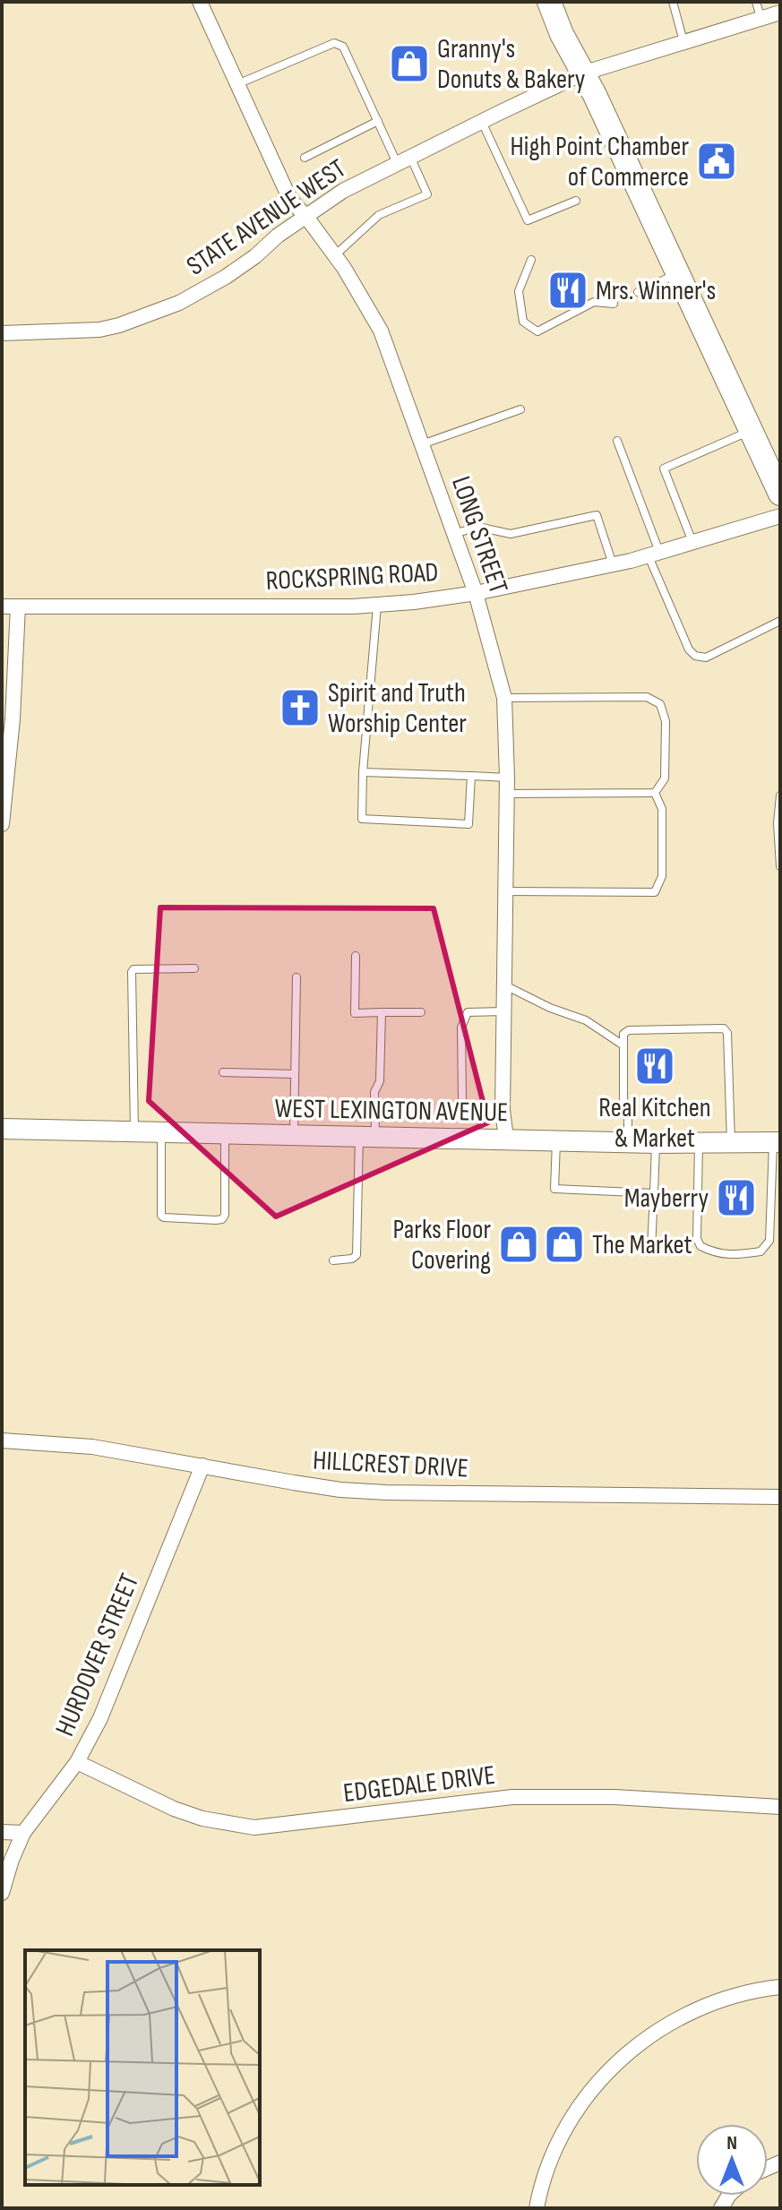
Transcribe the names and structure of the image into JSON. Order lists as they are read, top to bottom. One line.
{"streets":{"street":["STATE AVENUE WEST","LONG STREET","ROCKSPRING ROAD","WEST LEXINGTON AVENUE","HILLCREST DRIVE","HURDOVER STREET","EDGEDALE DRIVE"]},"crossings":[["STATE AVENUE WEST","LONG STREET"],["LONG STREET","ROCKSPRING ROAD"],["LONG STREET","WEST LEXINGTON AVENUE"],["HILLCREST DRIVE","HURDOVER STREET"],["HURDOVER STREET","EDGEDALE DRIVE"]],"places":{"shop":["Granny's Donuts & Bakery","Parks Floor Covering","The Market"],"public building":["High Point Chamber of Commerce"],"restaurant":["Mrs. Winner's","Real Kitchen & Market","Mayberry"],"church":["Spirit and Truth Worship Center"]},"north":"top"}
